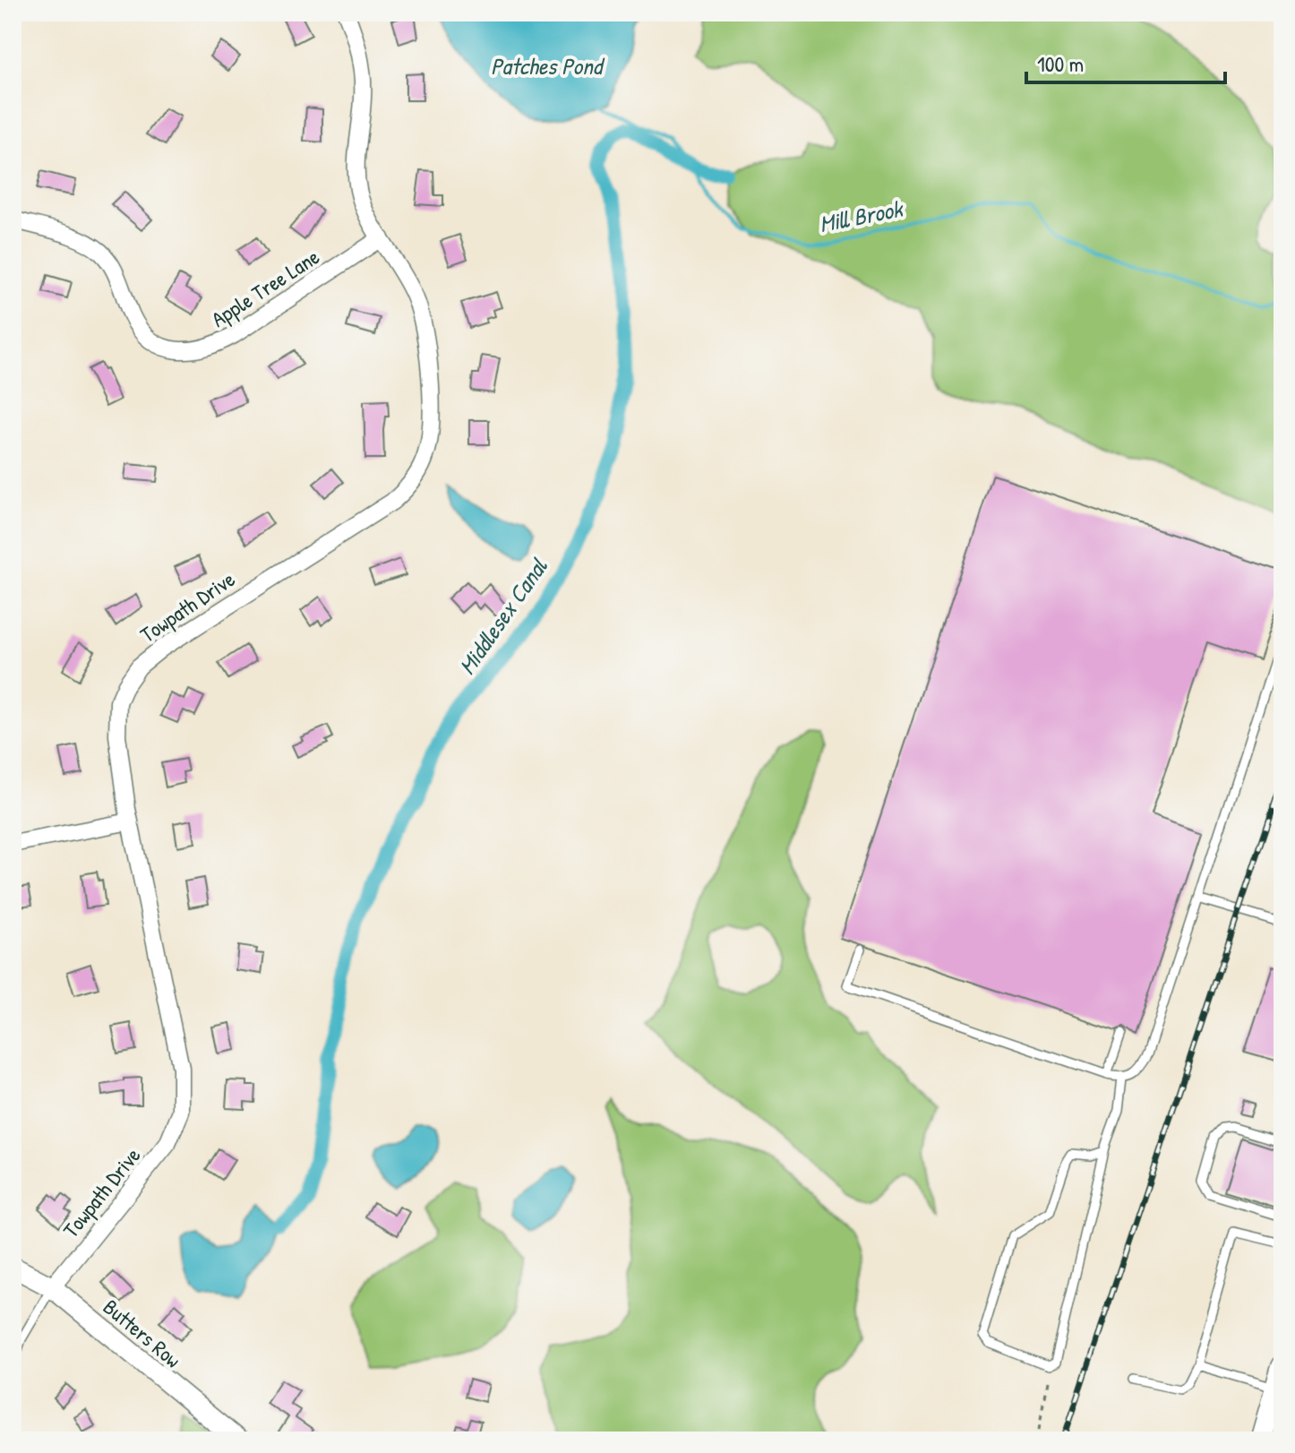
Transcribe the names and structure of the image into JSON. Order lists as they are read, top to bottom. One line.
{"streets":{"street":["Apple Tree Lane","Towpath Drive","Butters Row"]},"crossings":[["Apple Tree Lane","Towpath Drive"],["Towpath Drive","Butters Row"]],"water":["Patches Pond","Mill Brook","Middlesex Canal"],"scale_bar":"100 m"}
